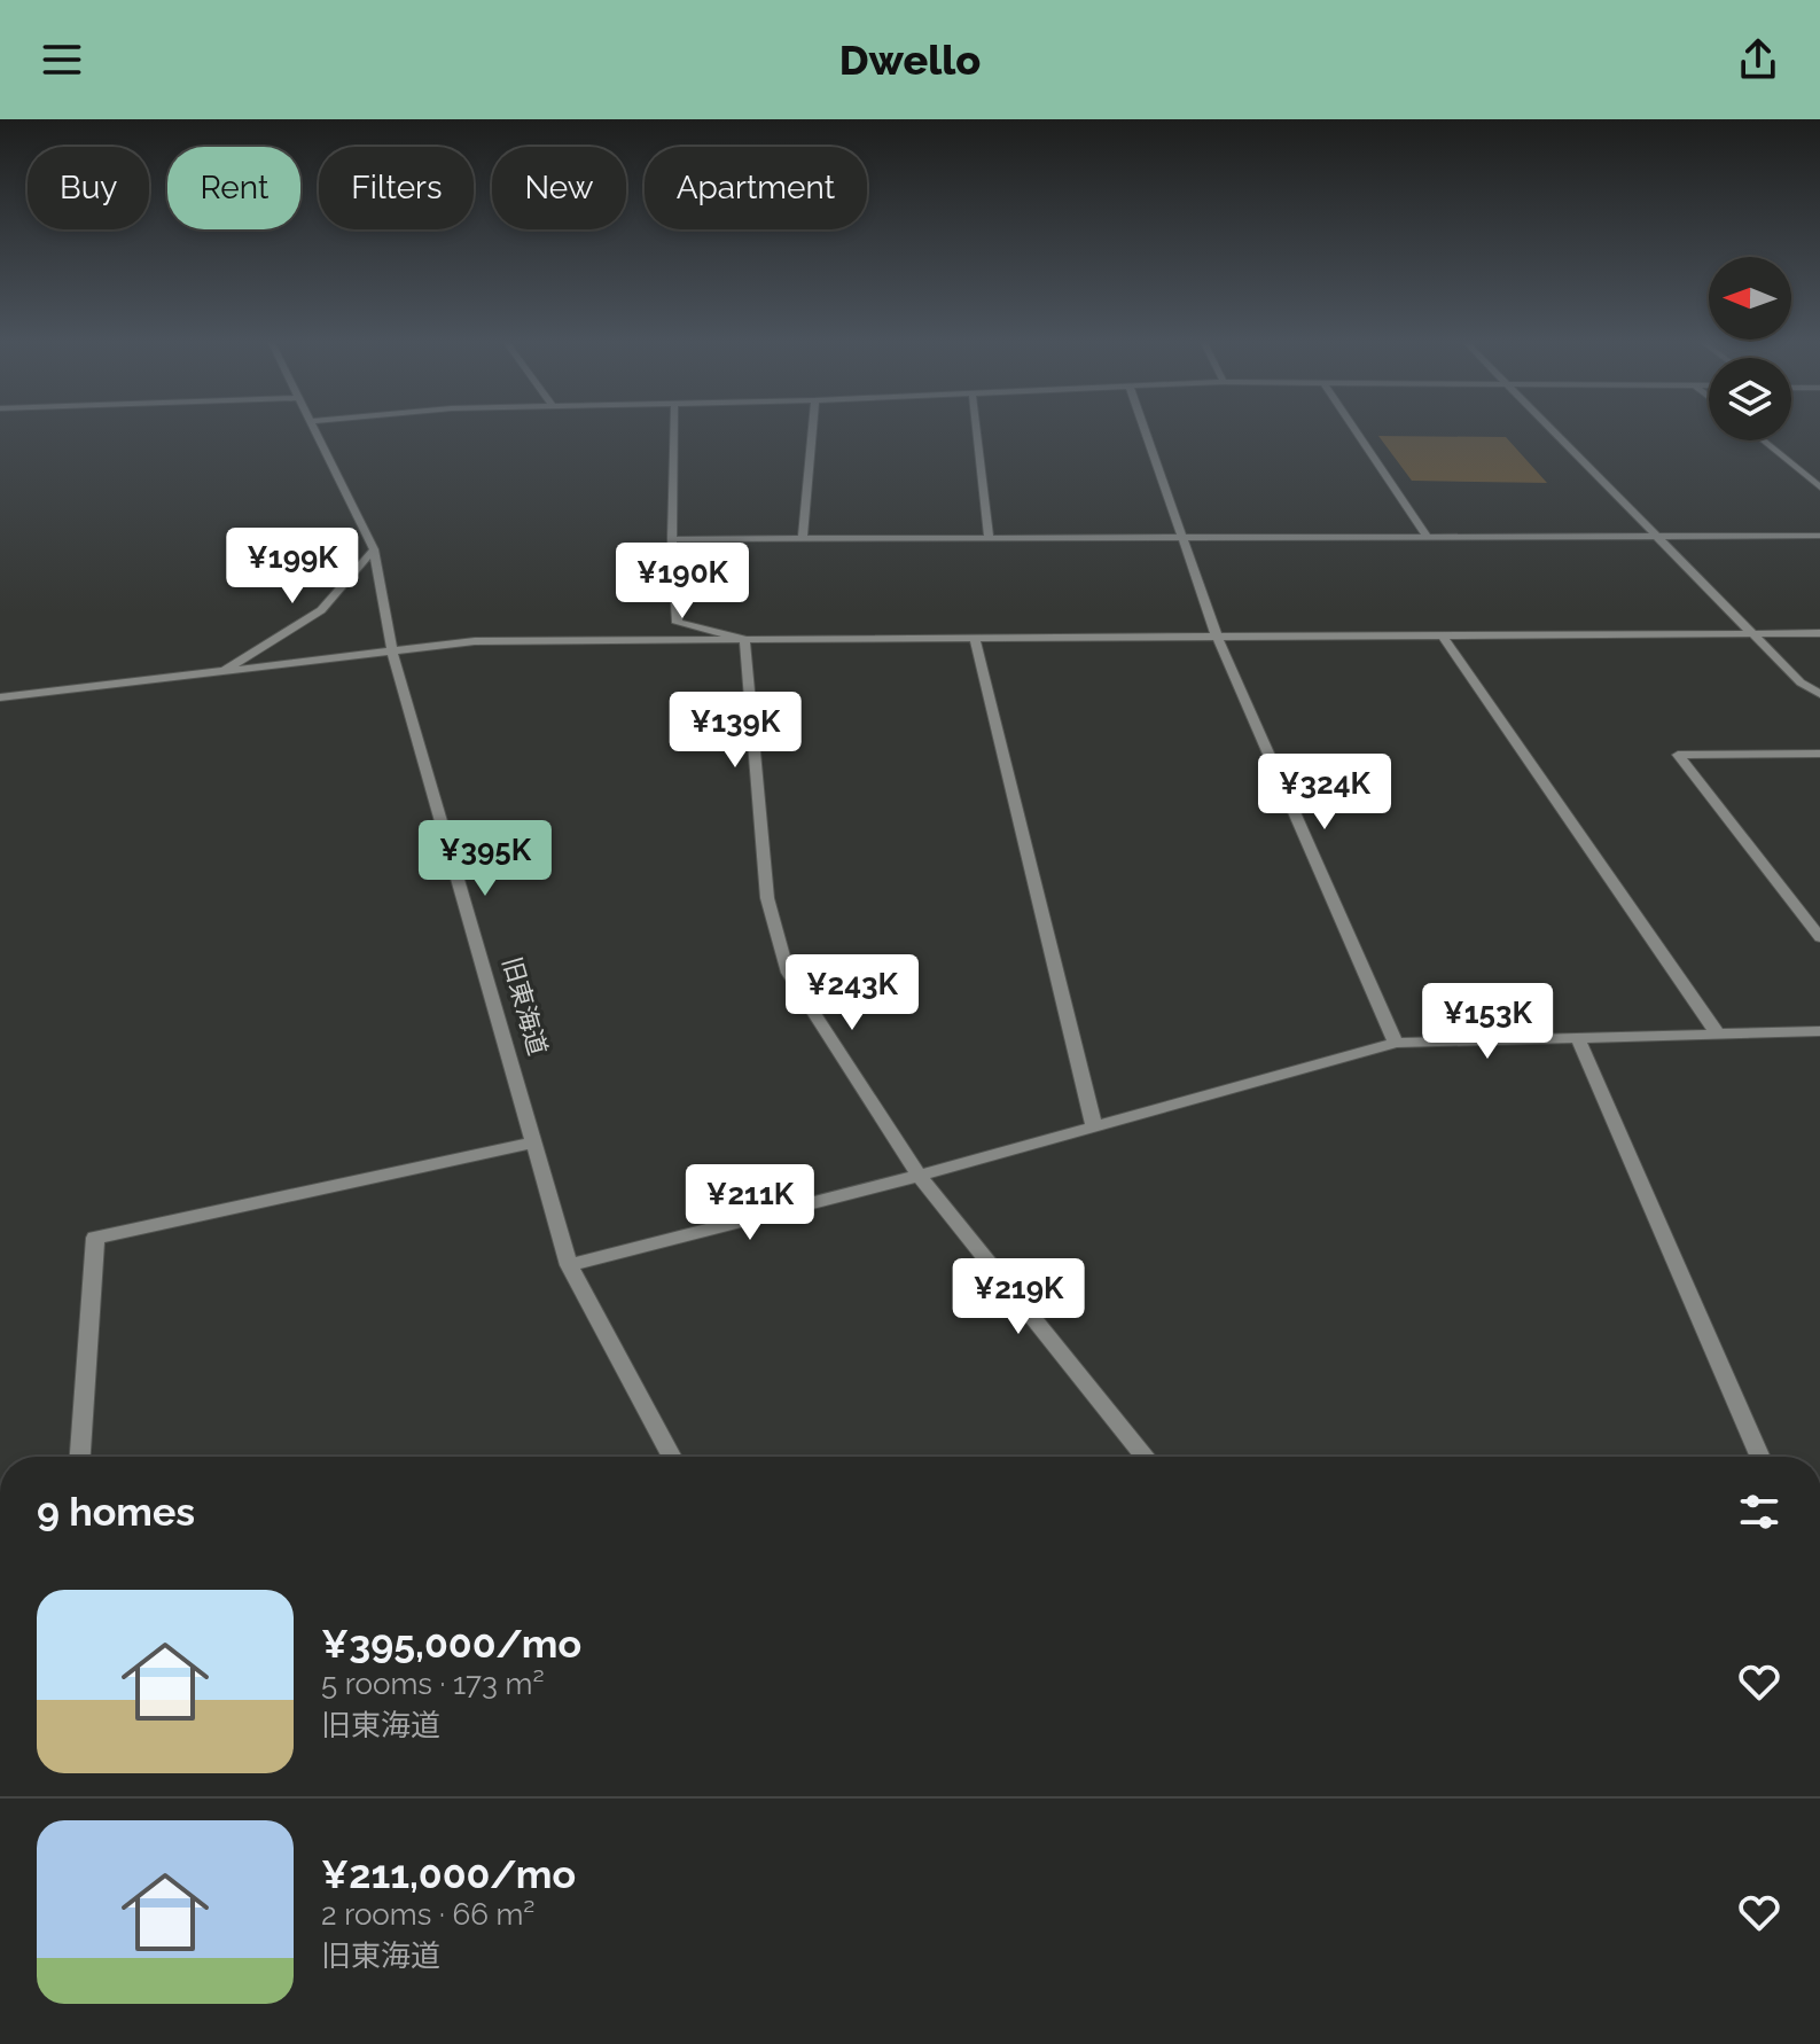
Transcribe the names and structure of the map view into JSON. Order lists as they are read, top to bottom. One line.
{"streets":{"street":["旧東海道"]},"north":"left","page":{"header":"Dwello","chip":["Buy","Rent","Filters","New","Apartment"],"price":["¥199K","¥190K","¥139K","¥324K","¥395K","¥243K","¥153K","¥211K","¥219K"],"heading":"9 homes","list":[{"name":"¥395,000/mo","note":"5 rooms · 173 m² · 旧東海道"},{"name":"¥211,000/mo","note":"2 rooms · 66 m² · 旧東海道"}]}}
